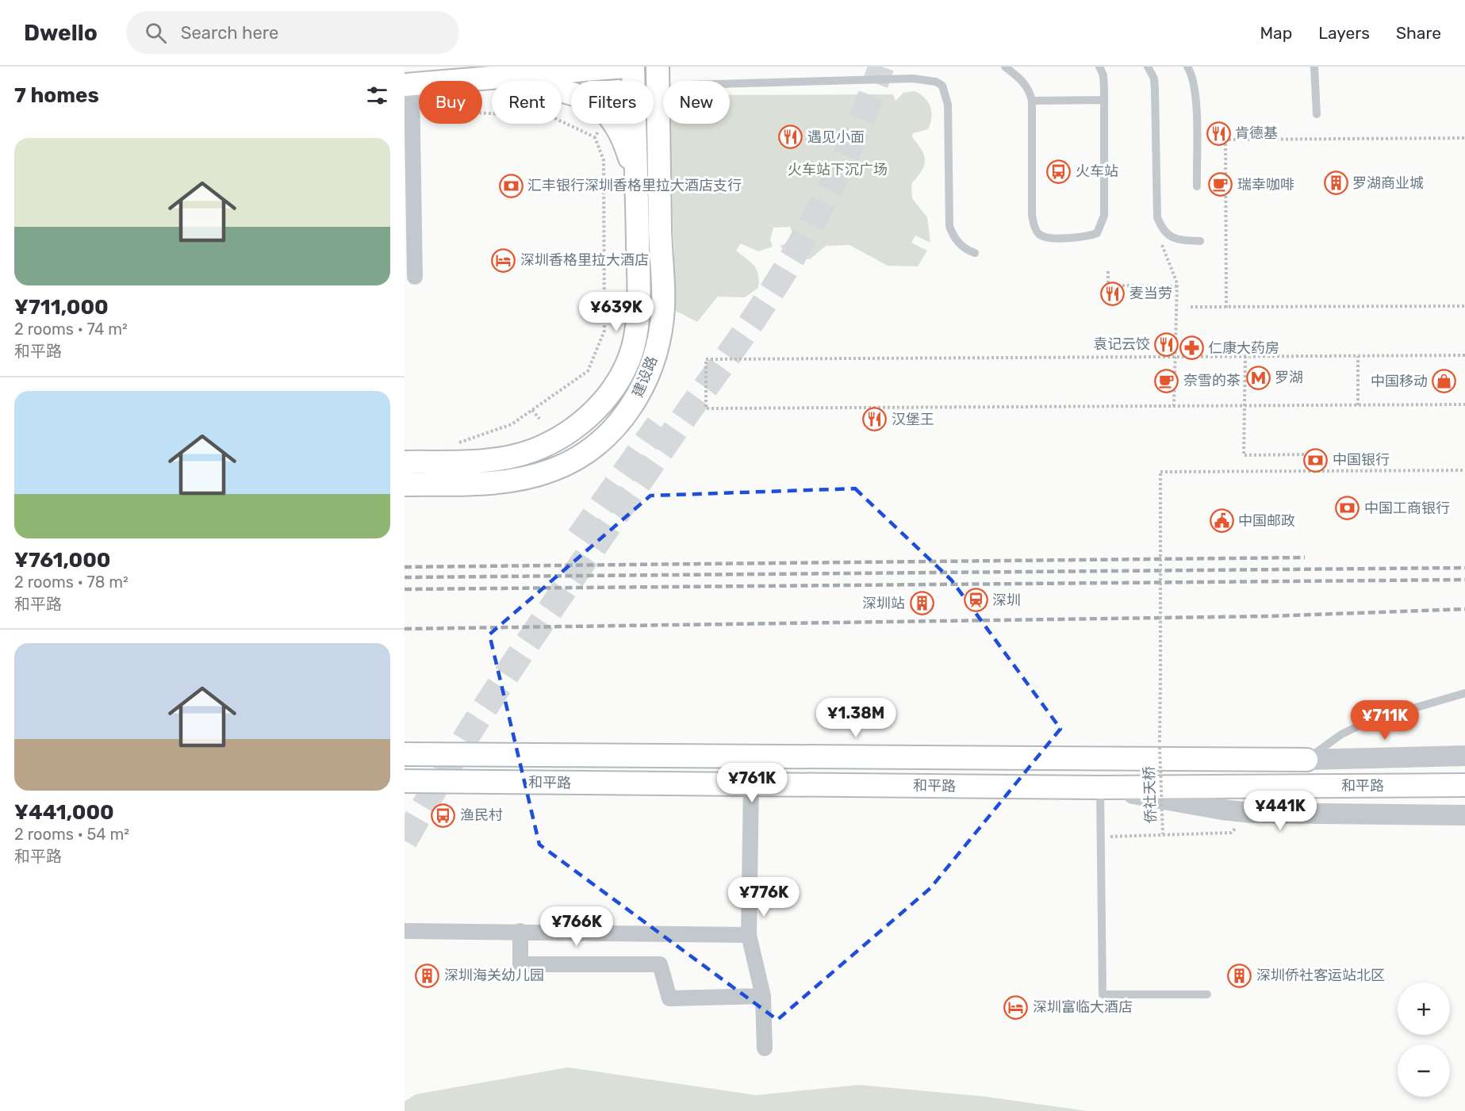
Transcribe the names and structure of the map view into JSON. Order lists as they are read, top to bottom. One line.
{"streets":{"main road":["建设路","和平路"],"path":["侨社天桥"]},"parks":["火车站下沉广场"],"places":{"restaurant":["肯德基","遇见小面","麦当劳","袁记云饺","汉堡王"],"bus stop":["火车站","渔民村"],"building":["罗湖商业城","深圳站","深圳海关幼儿园","深圳侨社客运站北区"],"cafe":["瑞幸咖啡","奈雪的茶"],"bank":["汇丰银行深圳香格里拉大酒店支行","中国银行","中国工商银行"],"hotel":["深圳香格里拉大酒店","深圳富临大酒店"],"pharmacy":["仁康大药房"],"metro station":["罗湖"],"shop":["中国移动"],"public building":["中国邮政"],"station":["深圳"]},"page":{"header":"Dwello","search":"Search here","nav":["Map","Layers","Share"],"heading":"7 homes","chip":["Buy","Rent","Filters","New"],"list":[{"name":"¥711,000","note":"2 rooms · 74 m² · 和平路"},{"name":"¥761,000","note":"2 rooms · 78 m² · 和平路"},{"name":"¥441,000","note":"2 rooms · 54 m² · 和平路"}],"price":["¥639K","¥1.38M","¥711K","¥761K","¥441K","¥776K","¥766K"],"map_buttons":["+","−"]}}
